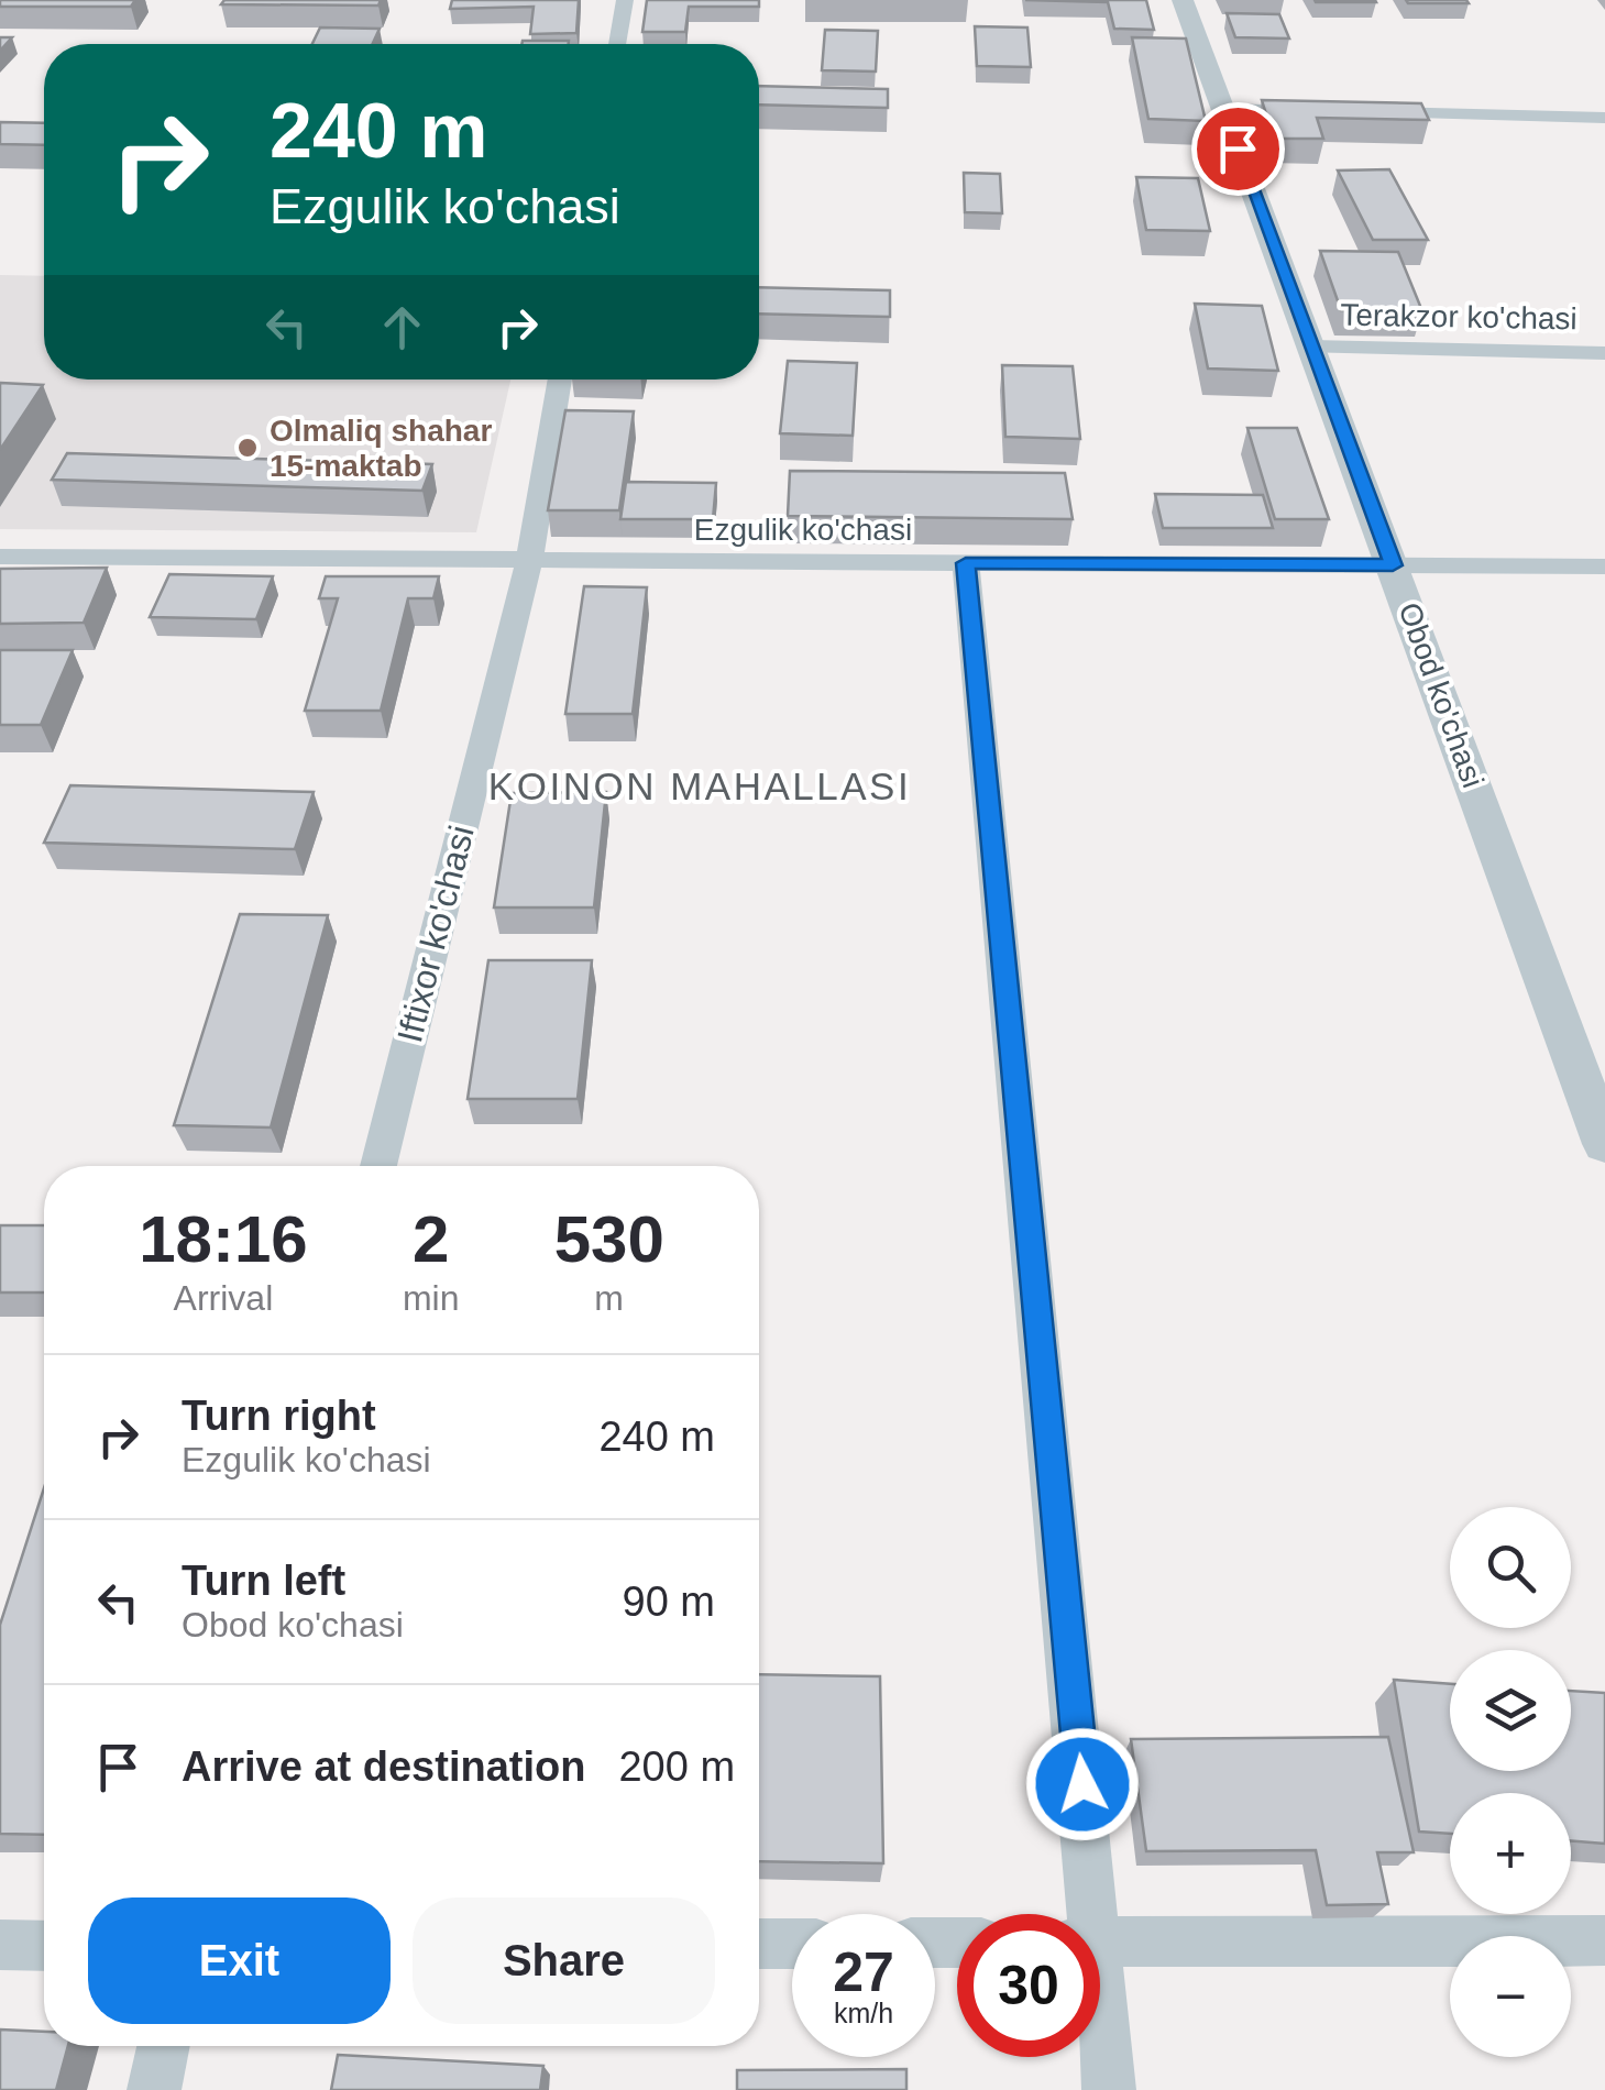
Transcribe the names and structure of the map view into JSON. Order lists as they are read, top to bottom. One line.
{"streets":{"street":["Terakzor ko'chasi","Ezgulik ko'chasi","Obod ko'chasi","Iftixor ko'chasi"]},"crossings":[["Terakzor ko'chasi","Obod ko'chasi"],["Ezgulik ko'chasi","Obod ko'chasi"],["Ezgulik ko'chasi","Iftixor ko'chasi"]],"districts":["KOINON MAHALLASI"],"places":["Olmaliq shahar 15-maktab"],"page":{"turn":["240 m","Ezgulik ko'chasi"],"eta":["18:16","Arrival","2","min","530","m"],"list":[{"name":"Turn right","note":"Ezgulik ko'chasi","value":"240 m"},{"name":"Turn left","note":"Obod ko'chasi","value":"90 m"},{"name":"Arrive at destination","value":"200 m"}],"map_buttons":["+","−"],"buttons":["Exit","Share"],"speed":"27 km/h","limit":"30"}}
